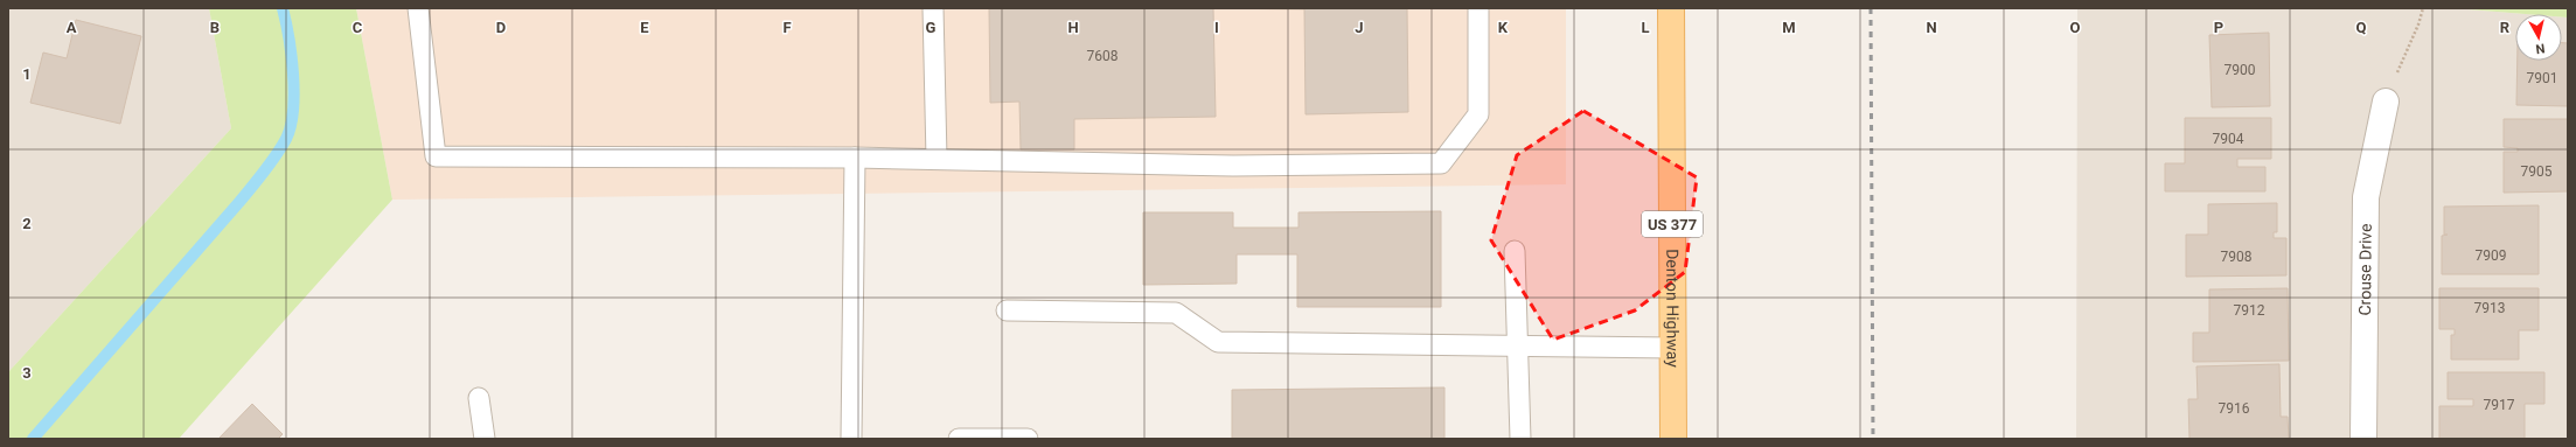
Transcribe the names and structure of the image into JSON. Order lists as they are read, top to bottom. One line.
{"streets":{"main road":["US 377","Denton Highway"],"street":["Crouse Drive"]},"house_numbers":["7608","7900","7901","7904","7905","7909","7908","7913","7912","7917","7916"],"north":"bottom","grid":{"columns":["A","B","C","D","E","F","G","H","I","J","K","L","M","N","O","P","Q","R"],"rows":["1","2","3"]}}
